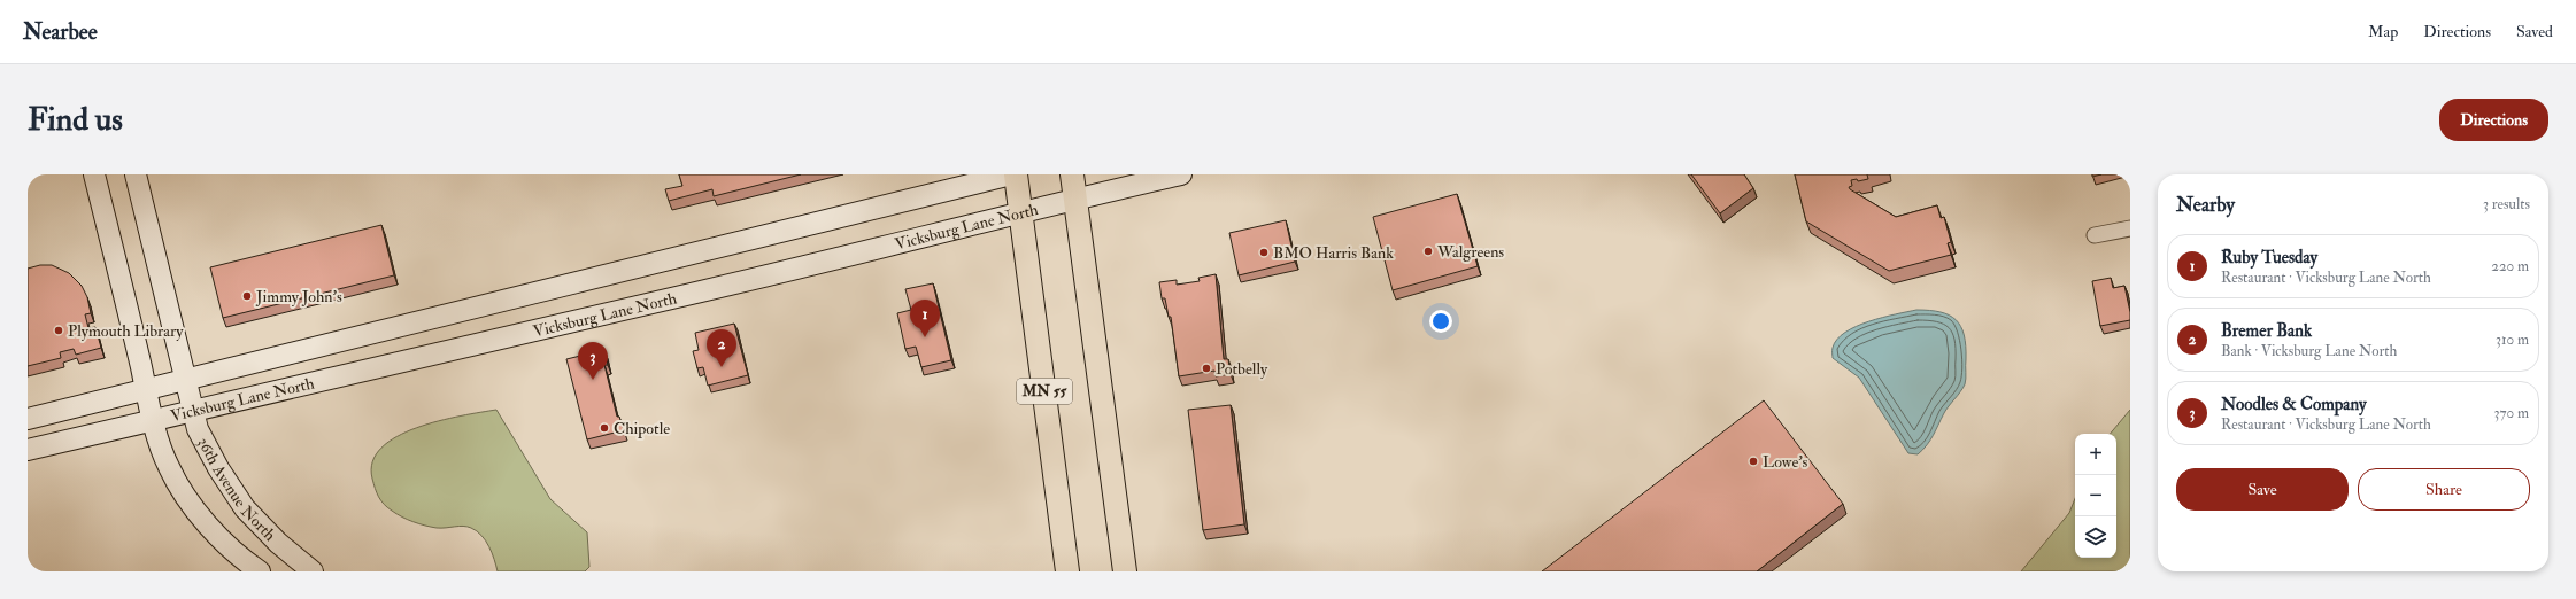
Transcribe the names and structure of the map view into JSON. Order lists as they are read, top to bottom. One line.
{"streets":{"main road":["Vicksburg Lane North","MN 55","36th Avenue North"]},"crossings":[["Vicksburg Lane North","MN 55"],["Vicksburg Lane North","36th Avenue North"]],"places":["Walgreens","BMO Harris Bank","Jimmy John's","Plymouth Library","Potbelly","Chipotle","Lowe's"],"page":{"header":"Nearbee","nav":["Map","Directions","Saved"],"buttons":["Directions",["Save","Share"]],"title":"Find us","heading":["Nearby","3 results"],"list":[{"mark":"1","name":"Ruby Tuesday","note":"Restaurant · Vicksburg Lane North","value":"220 m"},{"mark":"2","name":"Bremer Bank","note":"Bank · Vicksburg Lane North","value":"310 m"},{"mark":"3","name":"Noodles & Company","note":"Restaurant · Vicksburg Lane North","value":"370 m"}],"pins":["1","2","3"],"map_buttons":["+","−"]}}
